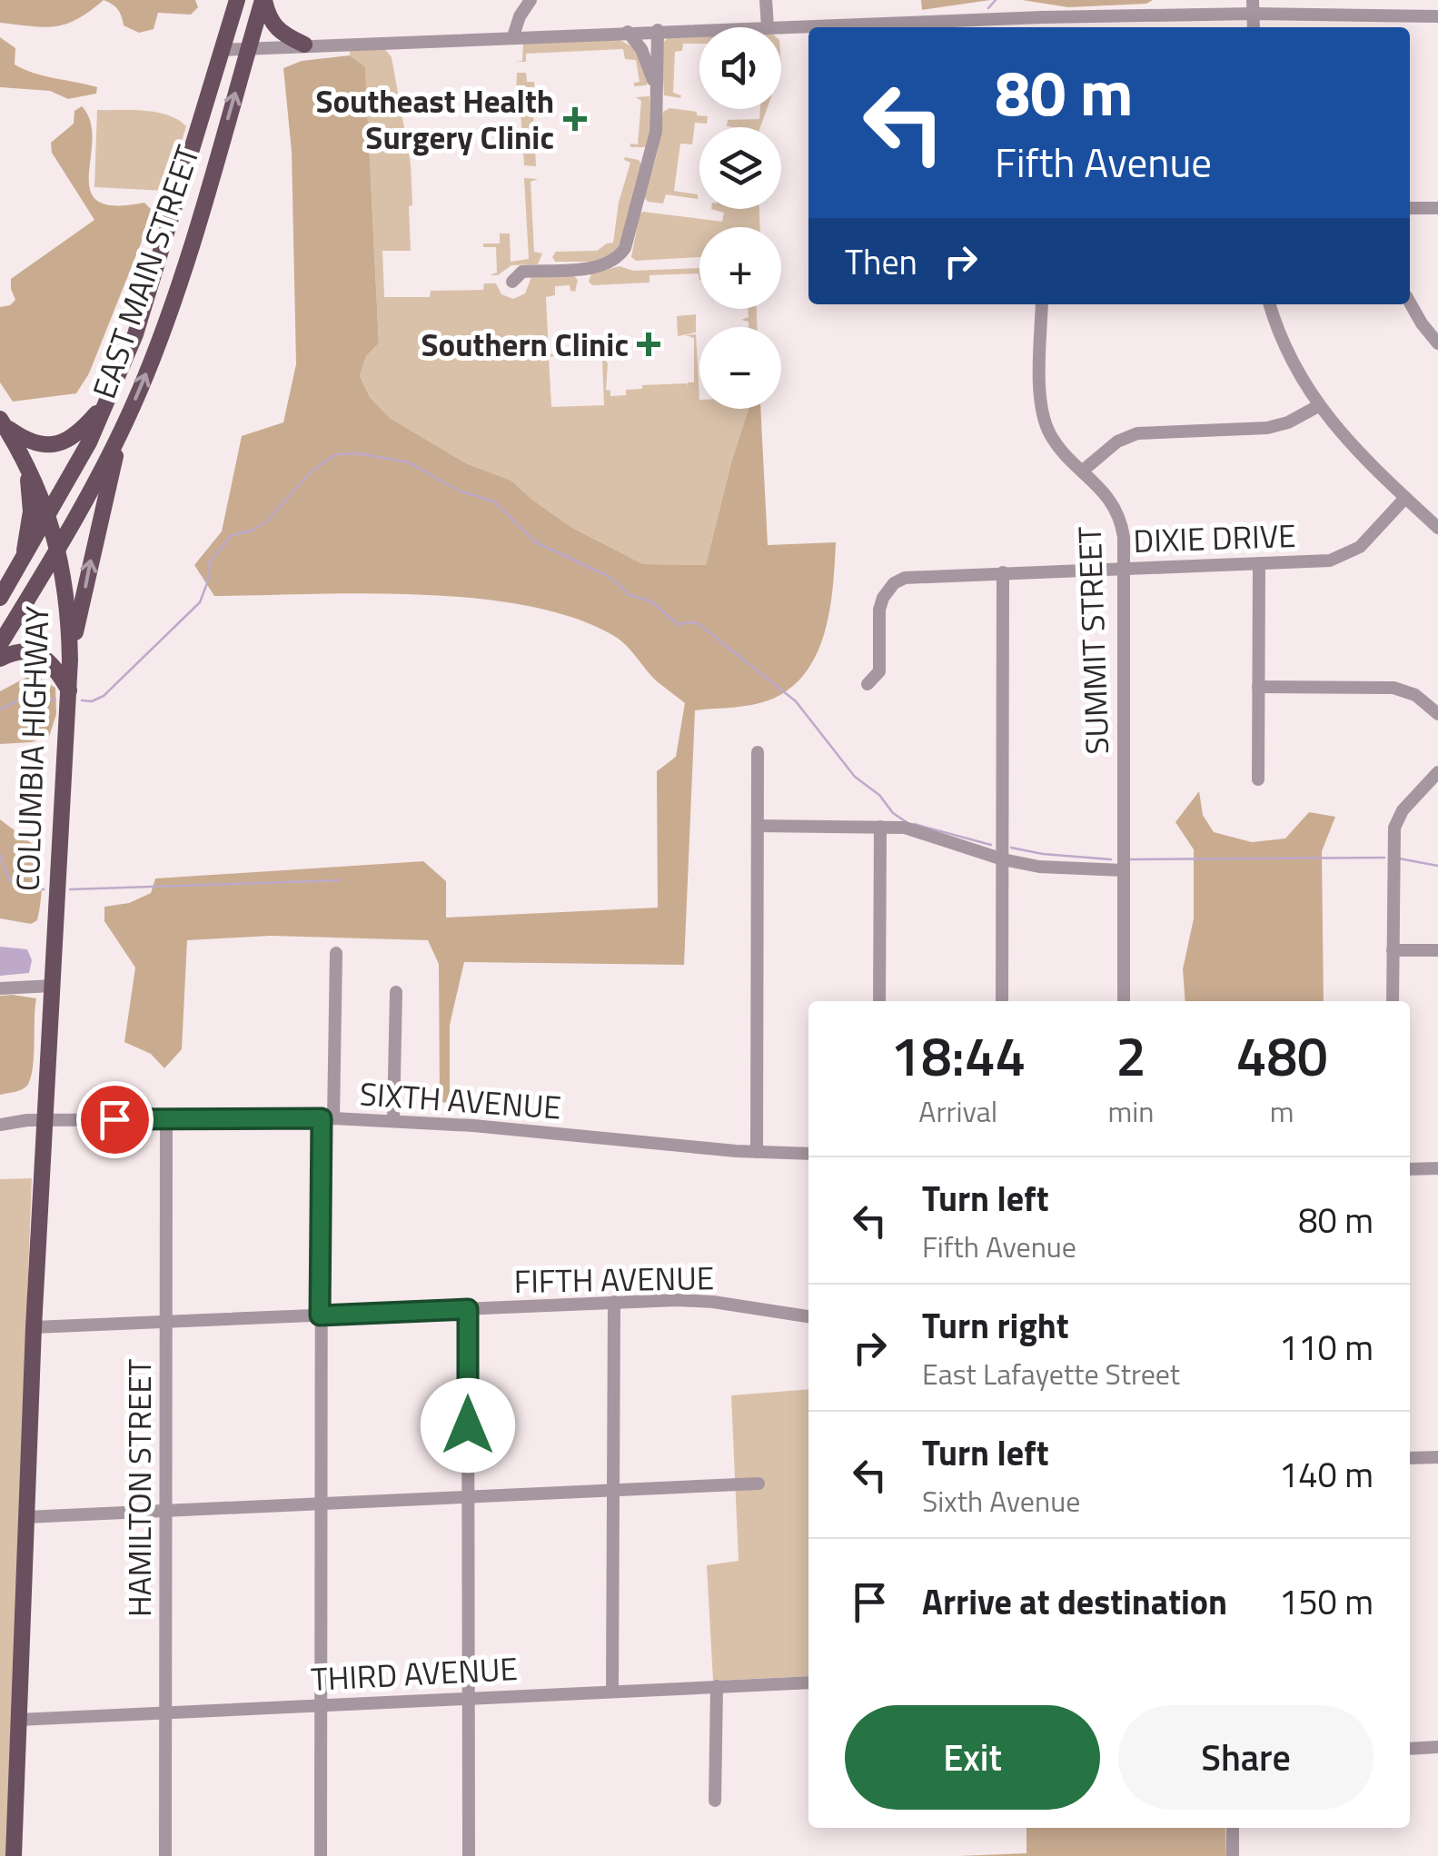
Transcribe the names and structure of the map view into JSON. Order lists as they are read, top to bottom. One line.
{"streets":{"main road":["EAST MAIN STREET","COLUMBIA HIGHWAY"],"street":["DIXIE DRIVE","SUMMIT STREET","SIXTH AVENUE","FIFTH AVENUE","HAMILTON STREET","THIRD AVENUE"]},"crossings":[["EAST MAIN STREET","COLUMBIA HIGHWAY"],["DIXIE DRIVE","SUMMIT STREET"],["COLUMBIA HIGHWAY","SIXTH AVENUE"],["COLUMBIA HIGHWAY","FIFTH AVENUE"],["COLUMBIA HIGHWAY","THIRD AVENUE"],["SIXTH AVENUE","HAMILTON STREET"],["FIFTH AVENUE","HAMILTON STREET"],["HAMILTON STREET","THIRD AVENUE"]],"places":{"health":["Southeast Health Surgery Clinic","Southern Clinic"]},"page":{"map_buttons":["+","−"],"turn":["80 m","Fifth Avenue"],"then":"Then","eta":["18:44","Arrival","2","min","480","m"],"list":[{"name":"Turn left","note":"Fifth Avenue","value":"80 m"},{"name":"Turn right","note":"East Lafayette Street","value":"110 m"},{"name":"Turn left","note":"Sixth Avenue","value":"140 m"},{"name":"Arrive at destination","value":"150 m"}],"buttons":["Exit","Share"]}}
